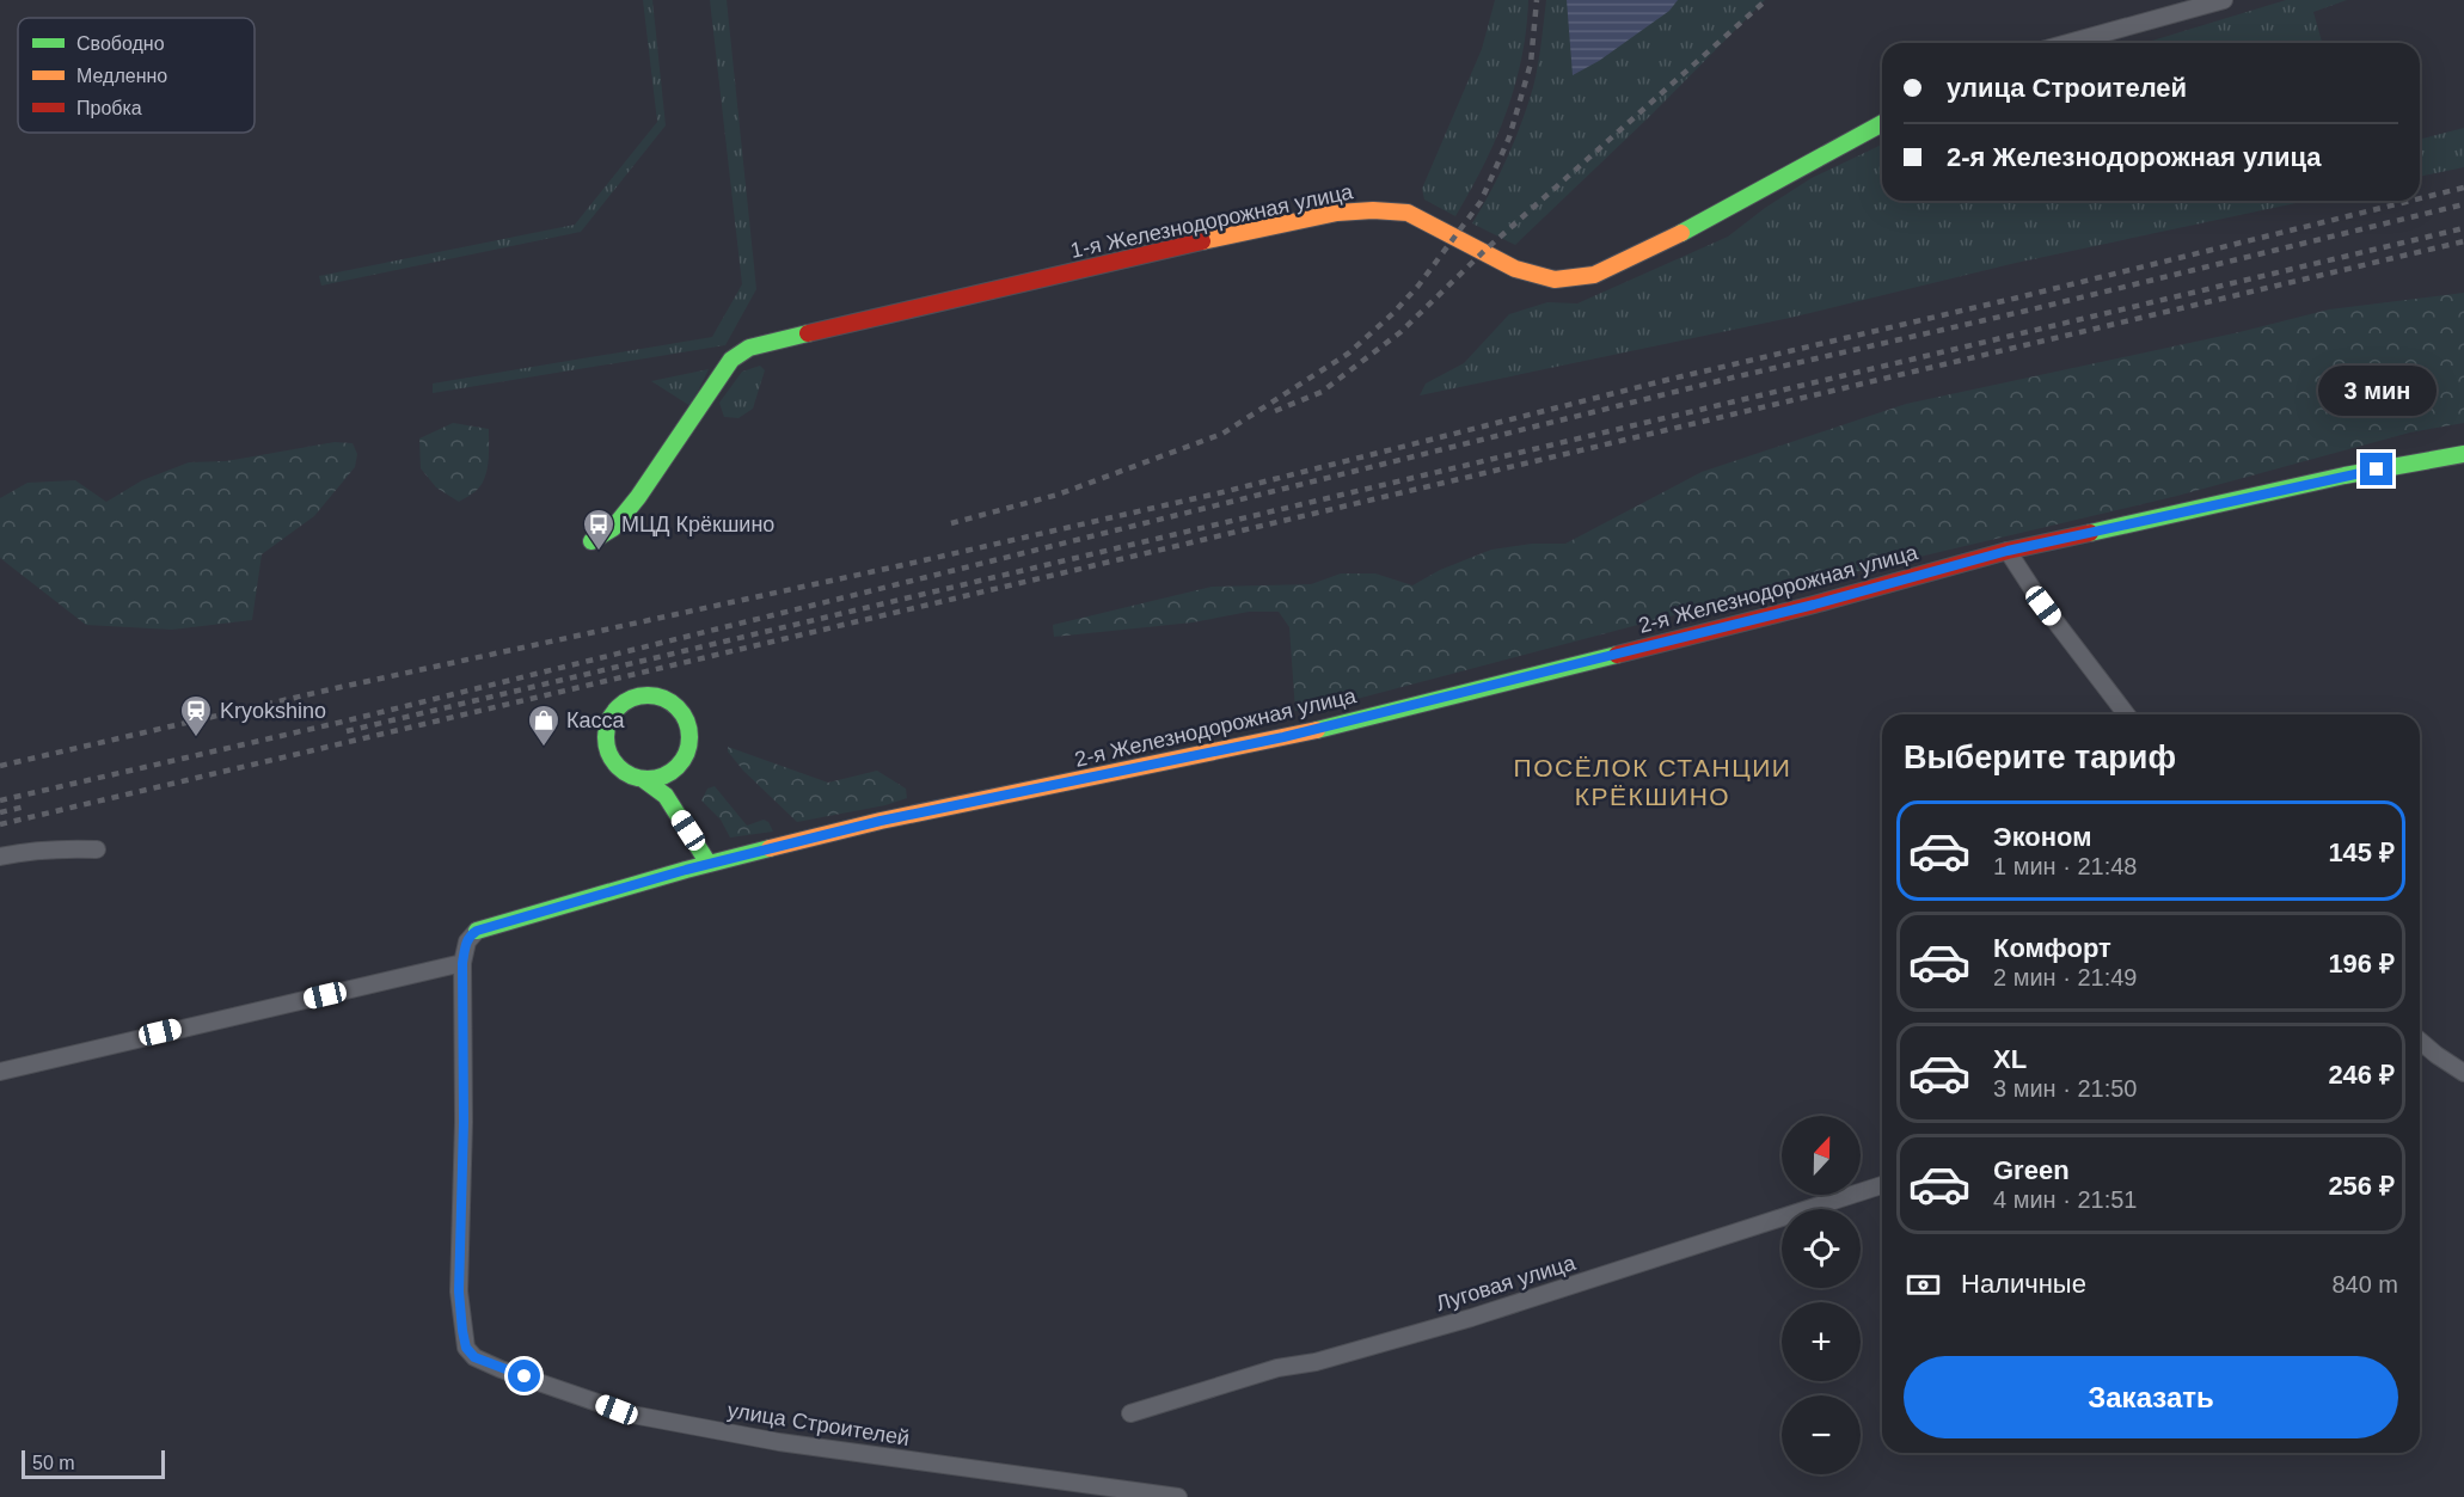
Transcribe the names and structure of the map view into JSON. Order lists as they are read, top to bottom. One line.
{"streets":{"street":["1-я Железнодорожная улица","2-я Железнодорожная улица","Луговая улица","улица Строителей"]},"crossings":[["2-я Железнодорожная улица","улица Строителей"]],"districts":["ПОСЁЛОК СТАНЦИИ КРЁКШИНО"],"places":{"bus stop":["МЦД Крёкшино"],"station":["Kryokshino"],"shop":["Касса"]},"legend":["Свободно","Медленно","Пробка"],"scale_bar":"50 m","north":"top","page":{"banner":["улица Строителей","2-я Железнодорожная улица"],"bubble":"3 мин","heading":"Выберите тариф","list":[{"name":"Эконом","note":"1 мин · 21:48","value":"145 ₽"},{"name":"Комфорт","note":"2 мин · 21:49","value":"196 ₽"},{"name":"XL","note":"3 мин · 21:50","value":"246 ₽"},{"name":"Green","note":"4 мин · 21:51","value":"256 ₽"}],"map_buttons":["+","−"],"pay":["Наличные","840 m"],"buttons":"Заказать","scale":"50 m"}}
